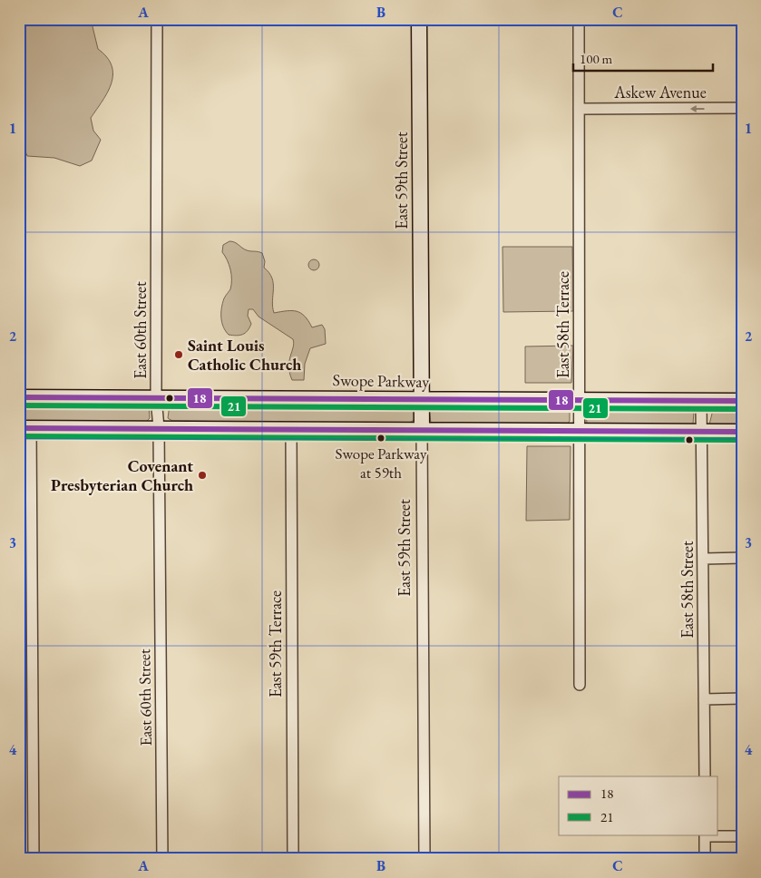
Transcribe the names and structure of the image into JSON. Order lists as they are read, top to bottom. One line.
{"streets":{"main road":["East 59th Street","Swope Parkway"],"street":["Askew Avenue","East 58th Terrace","East 60th Street","East 58th Street","East 59th Terrace"]},"crossings":[["Askew Avenue","East 58th Terrace"],["East 59th Street","Swope Parkway"],["East 58th Terrace","Swope Parkway"],["East 60th Street","Swope Parkway"],["Swope Parkway","East 58th Street"]],"one_way":["Askew Avenue"],"places":["Saint Louis Catholic Church","Swope Parkway at 59th","Covenant Presbyterian Church"],"lines":["transit line 18","transit line 21"],"legend":["18","21"],"scale_bar":"100 m","grid":{"columns":["A","B","C"],"rows":["1","2","3","4"]}}
